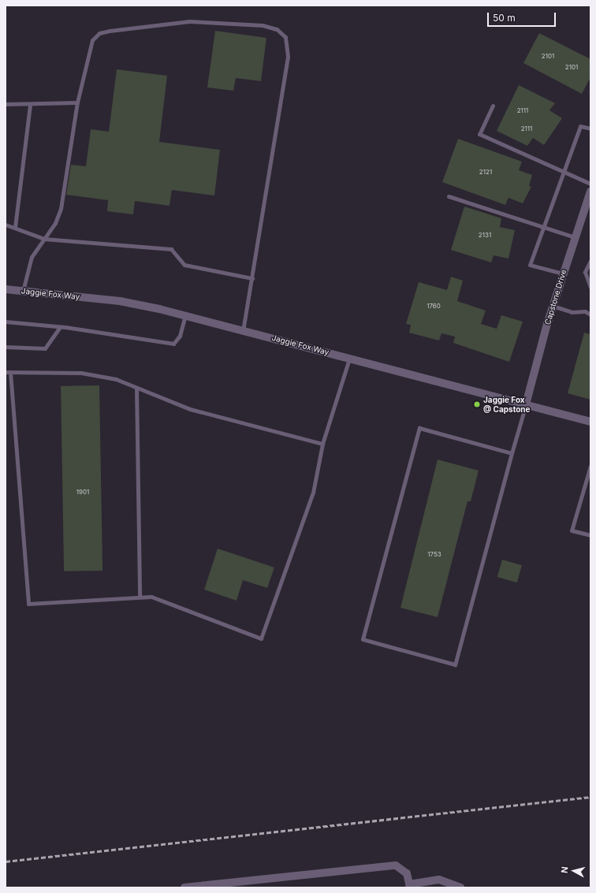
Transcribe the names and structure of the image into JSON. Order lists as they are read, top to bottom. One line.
{"streets":{"street":["Jaggie Fox Way","Capstone Drive"]},"crossings":[["Jaggie Fox Way","Capstone Drive"]],"places":["Jaggie Fox @ Capstone"],"house_numbers":["2101","2101","2111","2111","2121","2131","1760","1901","1753"],"scale_bar":"50 m","north":"left"}
